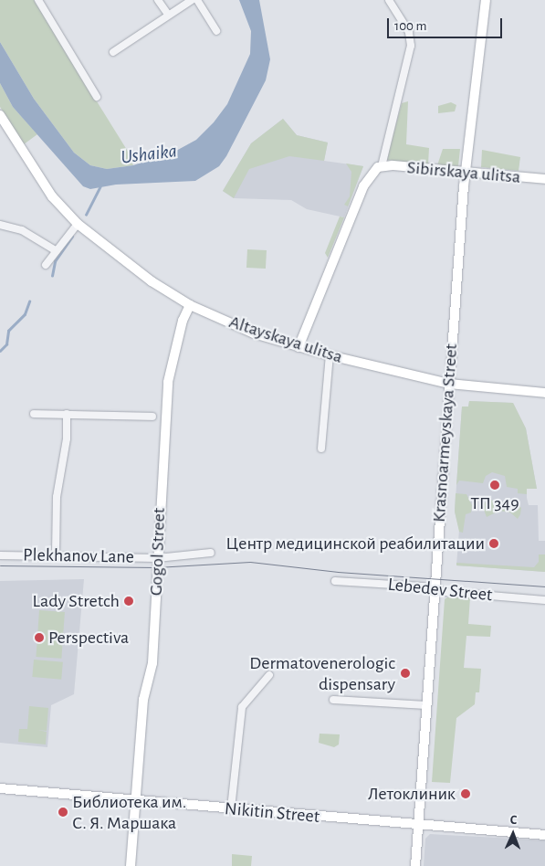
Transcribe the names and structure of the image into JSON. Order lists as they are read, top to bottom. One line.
{"streets":{"main road":["Sibirskaya ulitsa","Altayskaya ulitsa","Krasnoarmeyskaya Street","Gogol Street","Nikitin Street"],"street":["Plekhanov Lane","Lebedev Street"]},"crossings":[["Sibirskaya ulitsa","Krasnoarmeyskaya Street"],["Altayskaya ulitsa","Krasnoarmeyskaya Street"],["Altayskaya ulitsa","Gogol Street"],["Krasnoarmeyskaya Street","Lebedev Street"],["Krasnoarmeyskaya Street","Nikitin Street"],["Gogol Street","Plekhanov Lane"],["Gogol Street","Nikitin Street"]],"water":["Ushaika"],"places":["ТП 349","Центр медицинской реабилитации","Lady Stretch","Perspectiva","Dermatovenerologic dispensary","Летоклиник","Библиотека им. С. Я. Маршака"],"scale_bar":"100 m","north":"top"}
